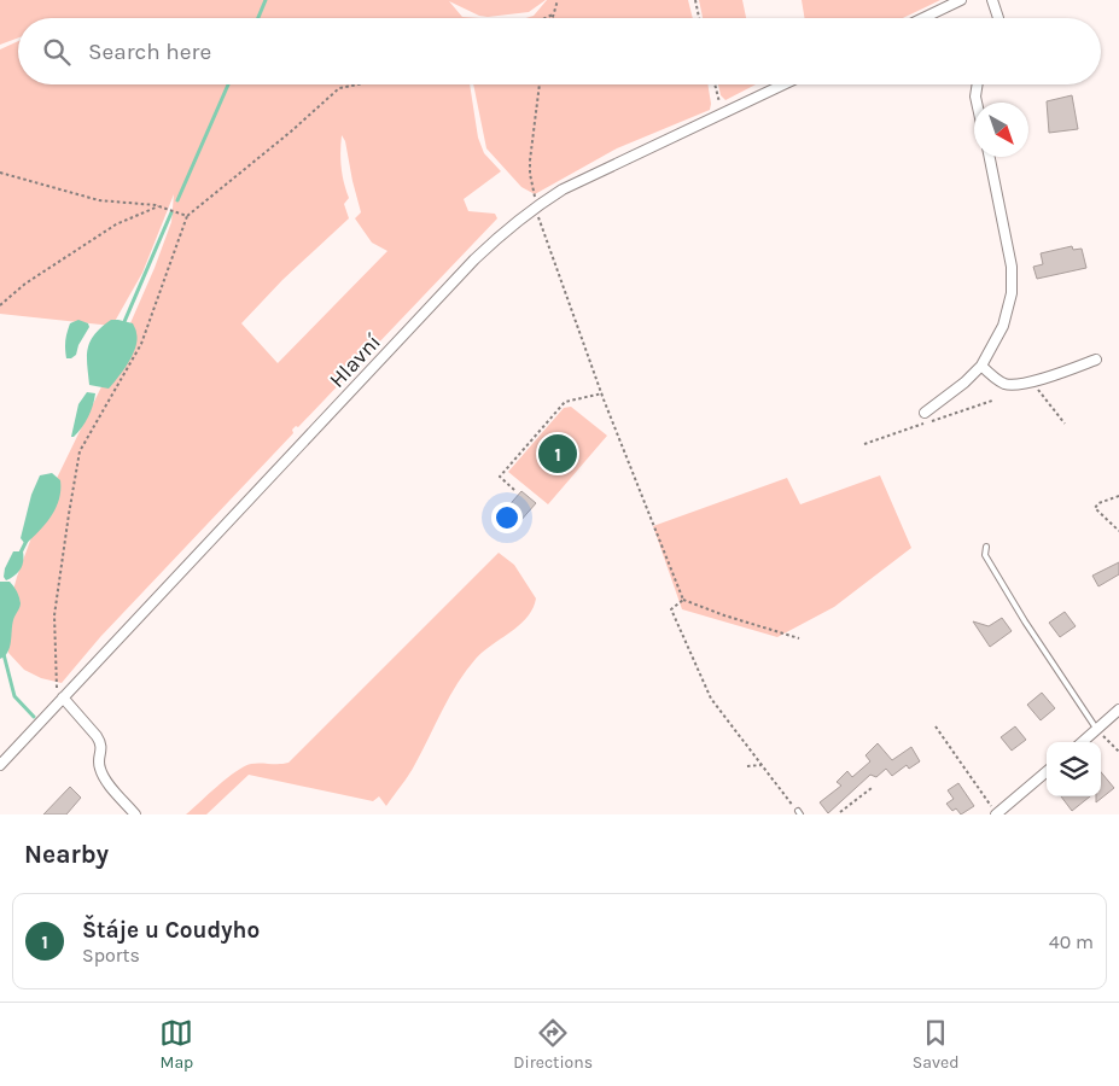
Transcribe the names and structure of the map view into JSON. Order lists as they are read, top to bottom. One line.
{"streets":{"street":["Hlavní"]},"north":"bottom right","page":{"search":"Search here","pins":"1","heading":"Nearby","list":[{"mark":"1","name":"Štáje u Coudyho","note":"Sports","value":"40 m"}],"nav":["Map","Directions","Saved"]}}
